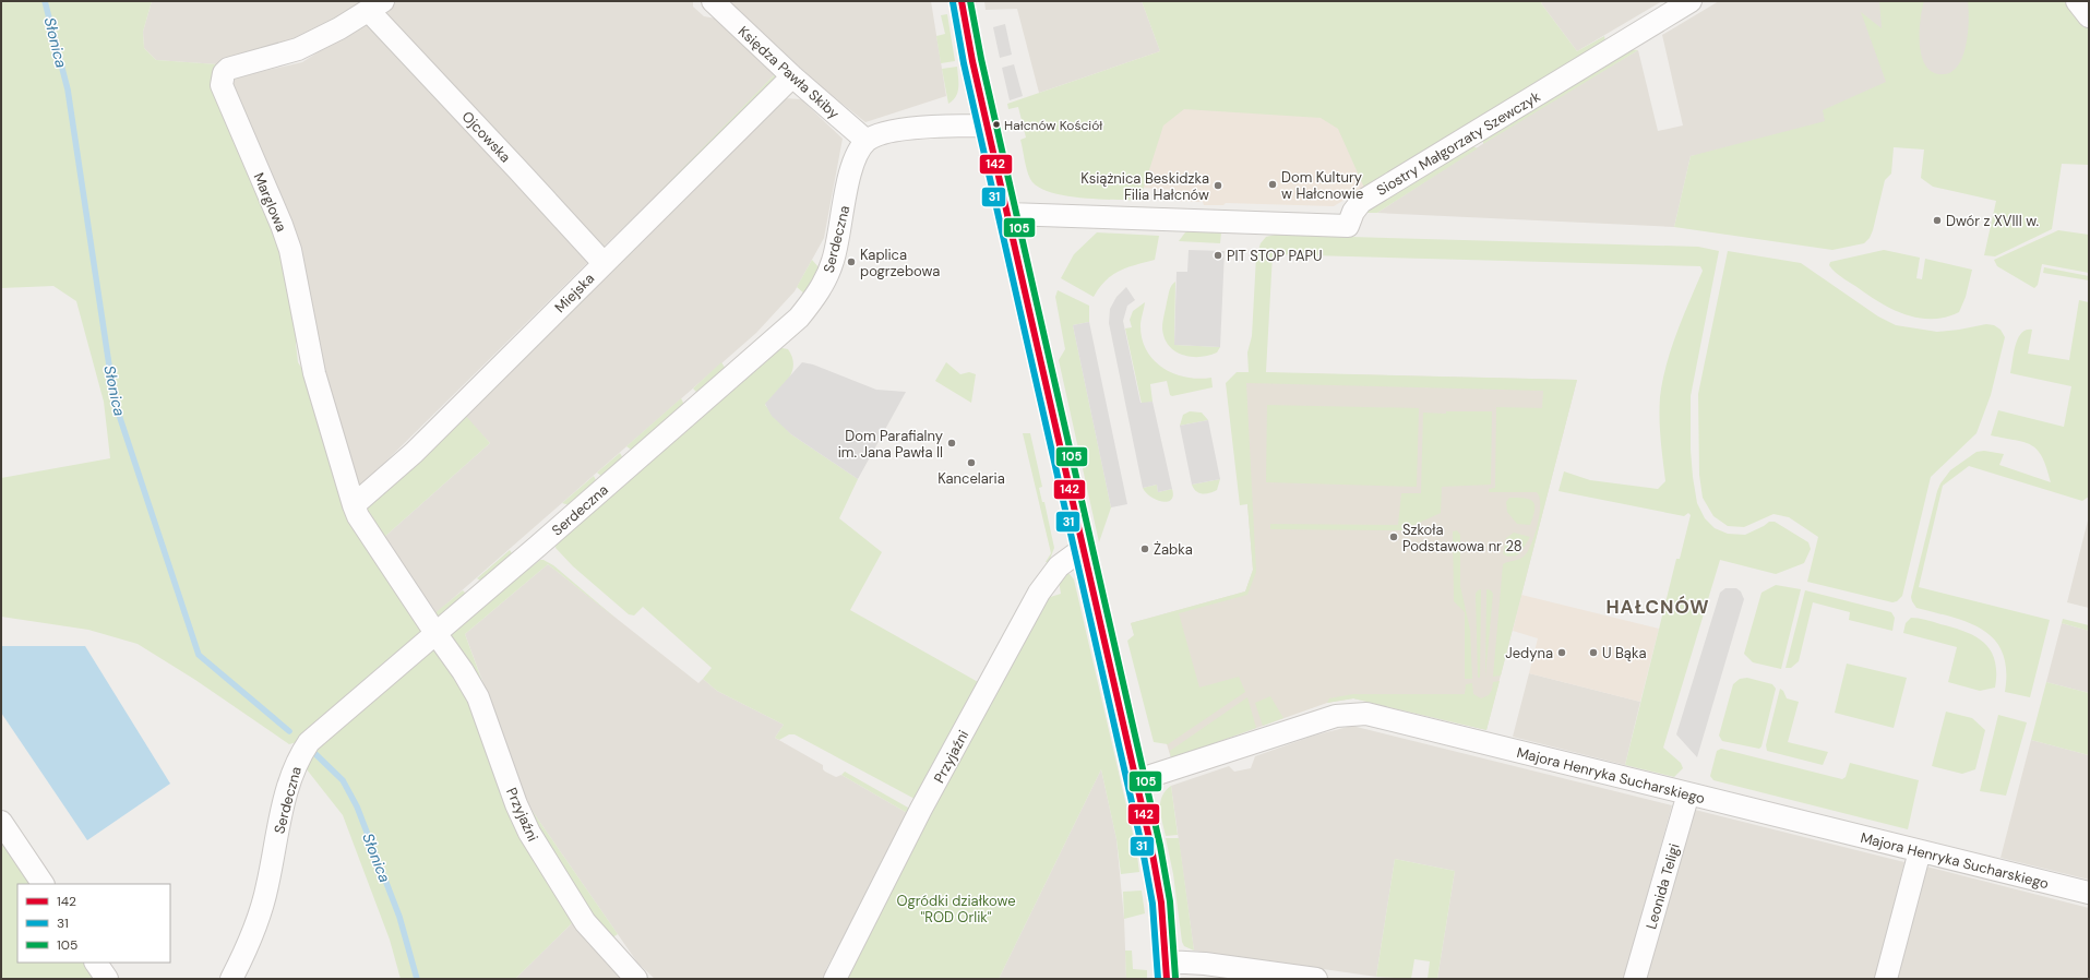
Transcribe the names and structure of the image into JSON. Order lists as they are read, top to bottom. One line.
{"streets":{"street":["Księdza Pawła Skiby","Ojcowska","Siostry Małgorzaty Szewczyk","Marglowa","Serdeczna","Miejska","Przyjaźni","Majora Henryka Sucharskiego","Leonida Teligi"]},"crossings":[["Księdza Pawła Skiby","Serdeczna"],["Księdza Pawła Skiby","Miejska"],["Ojcowska","Marglowa"],["Ojcowska","Miejska"],["Marglowa","Serdeczna"],["Marglowa","Miejska"],["Marglowa","Przyjaźni"],["Serdeczna","Przyjaźni"],["Majora Henryka Sucharskiego","Leonida Teligi"]],"districts":["HAŁCNÓW"],"water":["Słonica"],"parks":["Ogródki działkowe \"ROD Orlik\""],"places":["Hałcnów Kościół","Dom Kultury w Hałcnowie","Książnica Beskidzka Filia Hałcnów","Dwór z XVIII w.","PIT STOP PAPU","Kaplica pogrzebowa","Dom Parafialny im. Jana Pawła II","Kancelaria","Szkoła Podstawowa nr 28","Żabka","Jedyna","U Bąka"],"lines":["transit line 142","transit line 105","transit line 31"],"legend":["142","31","105"]}
